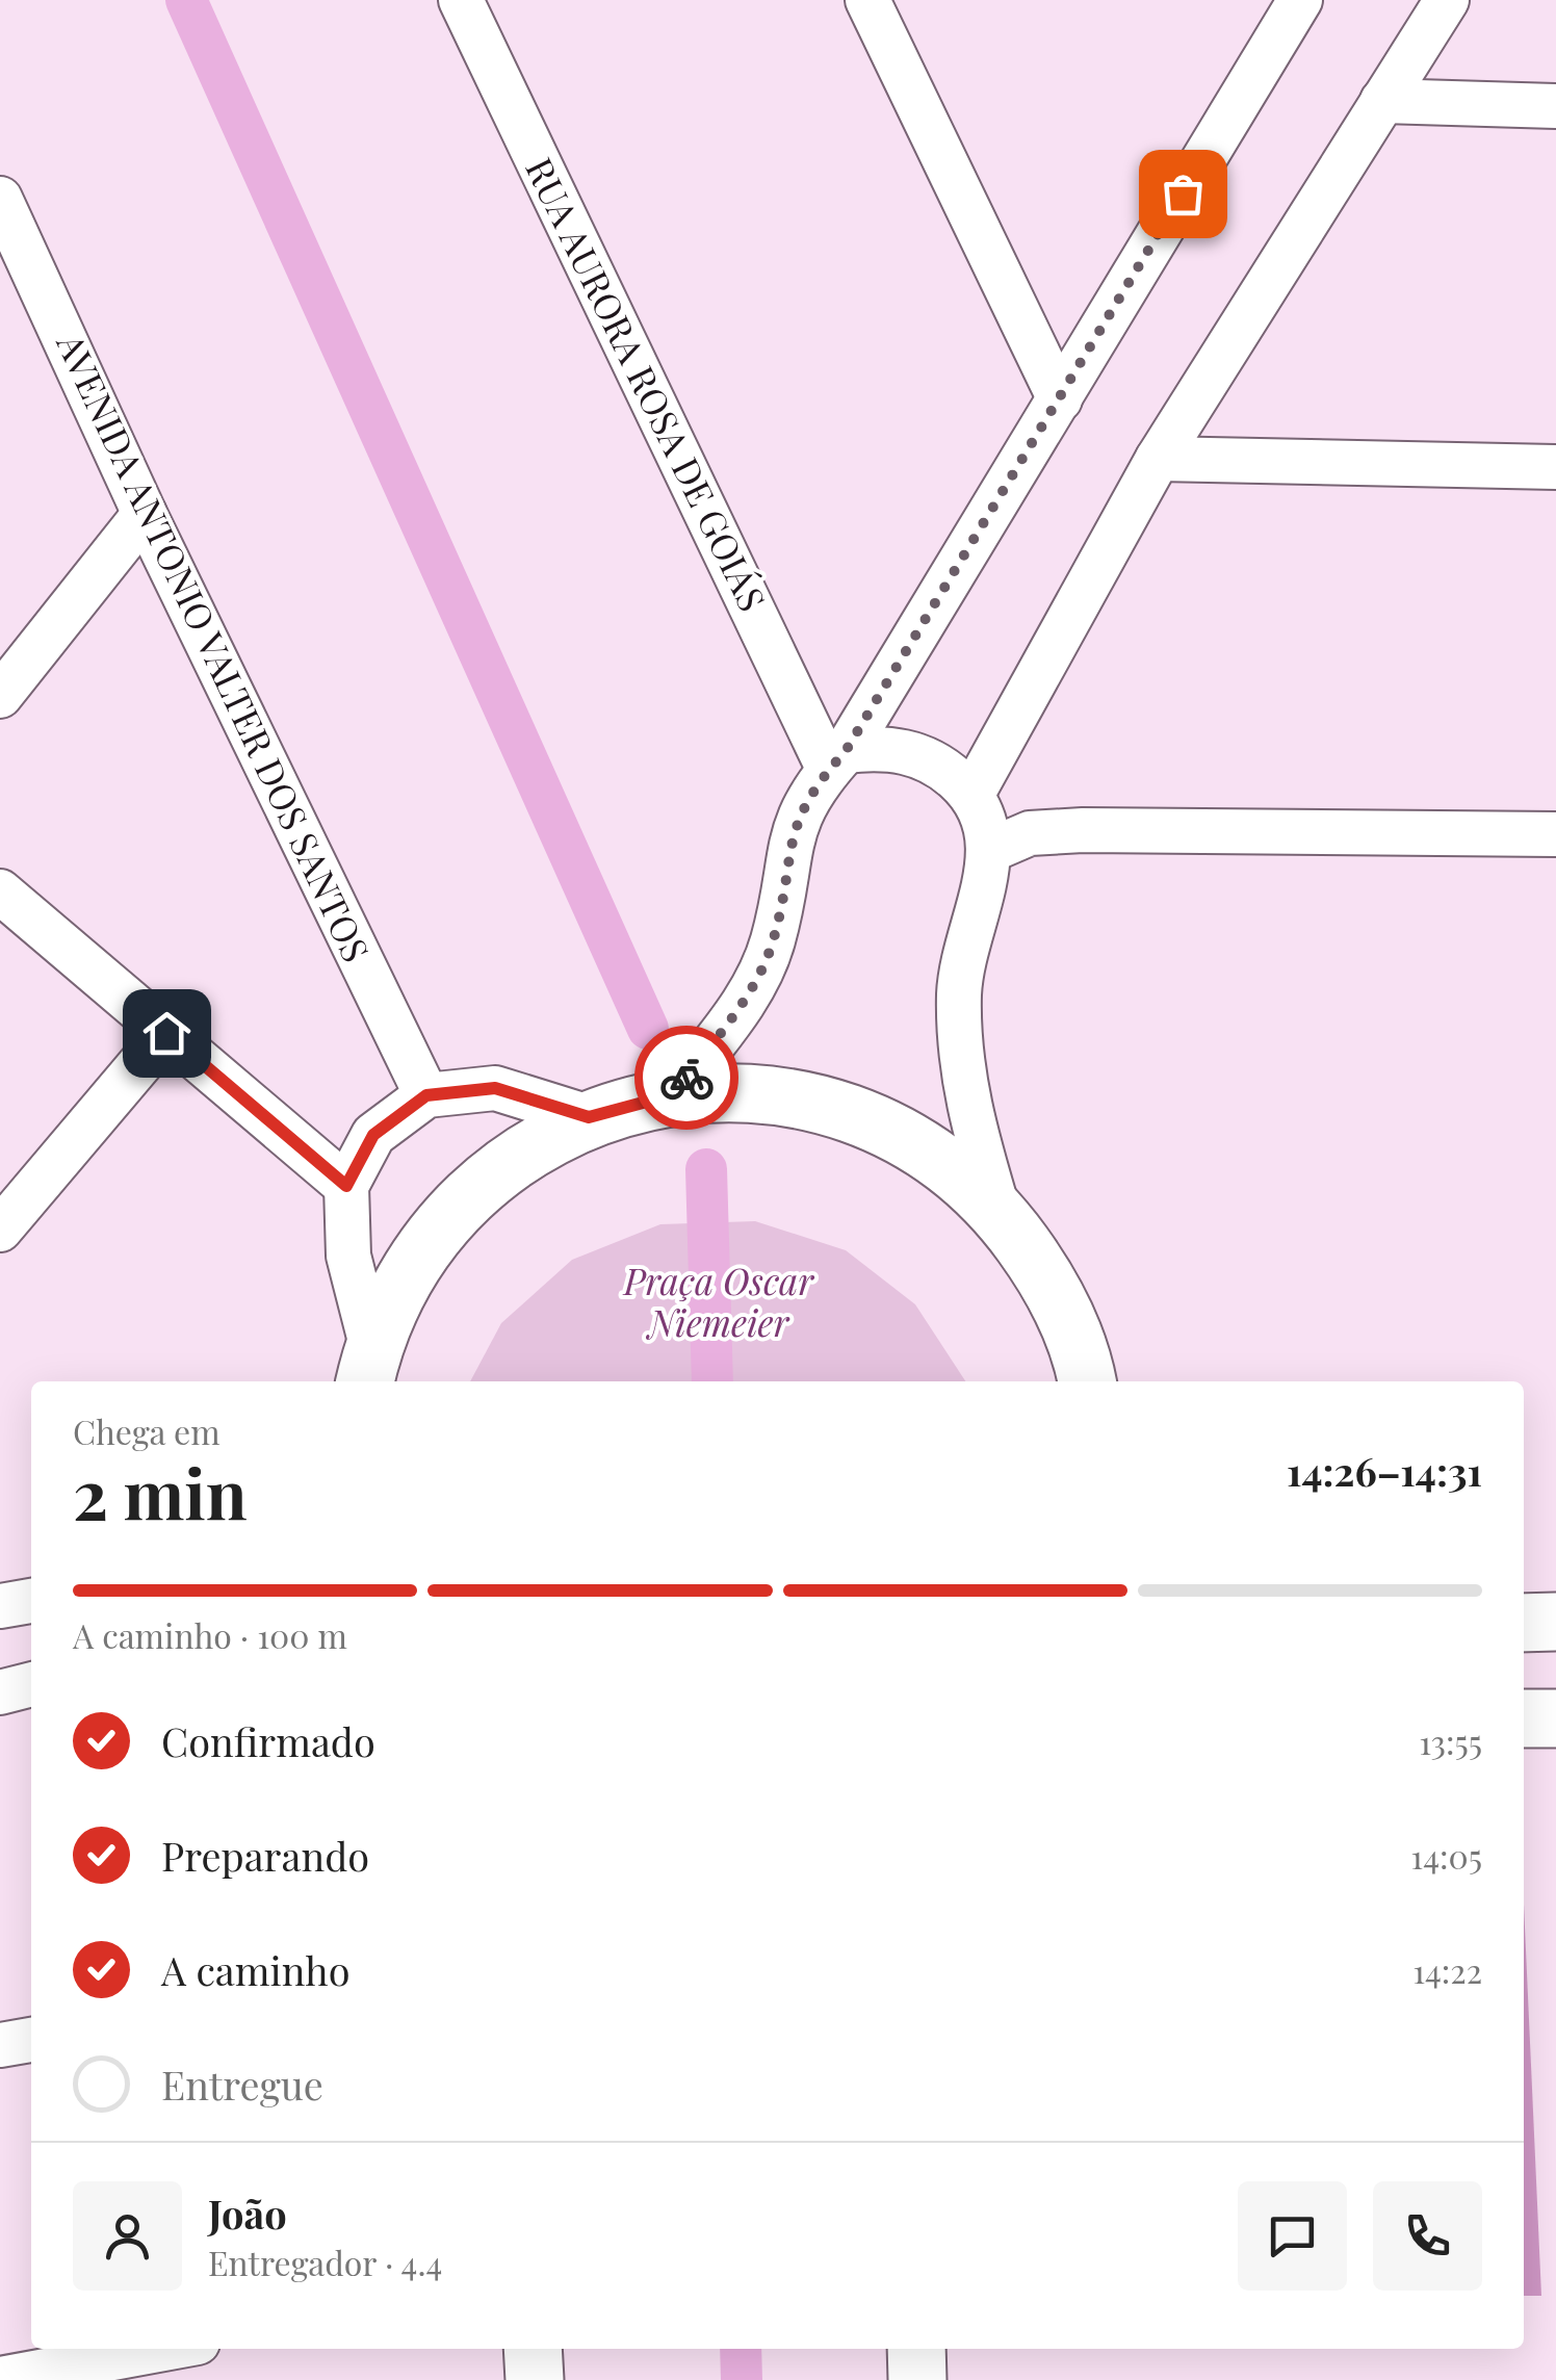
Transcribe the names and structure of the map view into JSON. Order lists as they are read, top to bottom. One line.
{"streets":{"street":["RUA AURORA ROSA DE GOIÁS","AVENIDA ANTONIO VALTER DOS SANTOS"]},"parks":["Praça Oscar Niemeier"],"page":{"heading":["2 min","Chega em","14:26–14:31"],"panel":["João","Entregador · 4.4"],"bar":"A caminho · 100 m","list":[["Confirmado","13:55"],["Preparando","14:05"],["A caminho","14:22"],"Entregue"]}}
